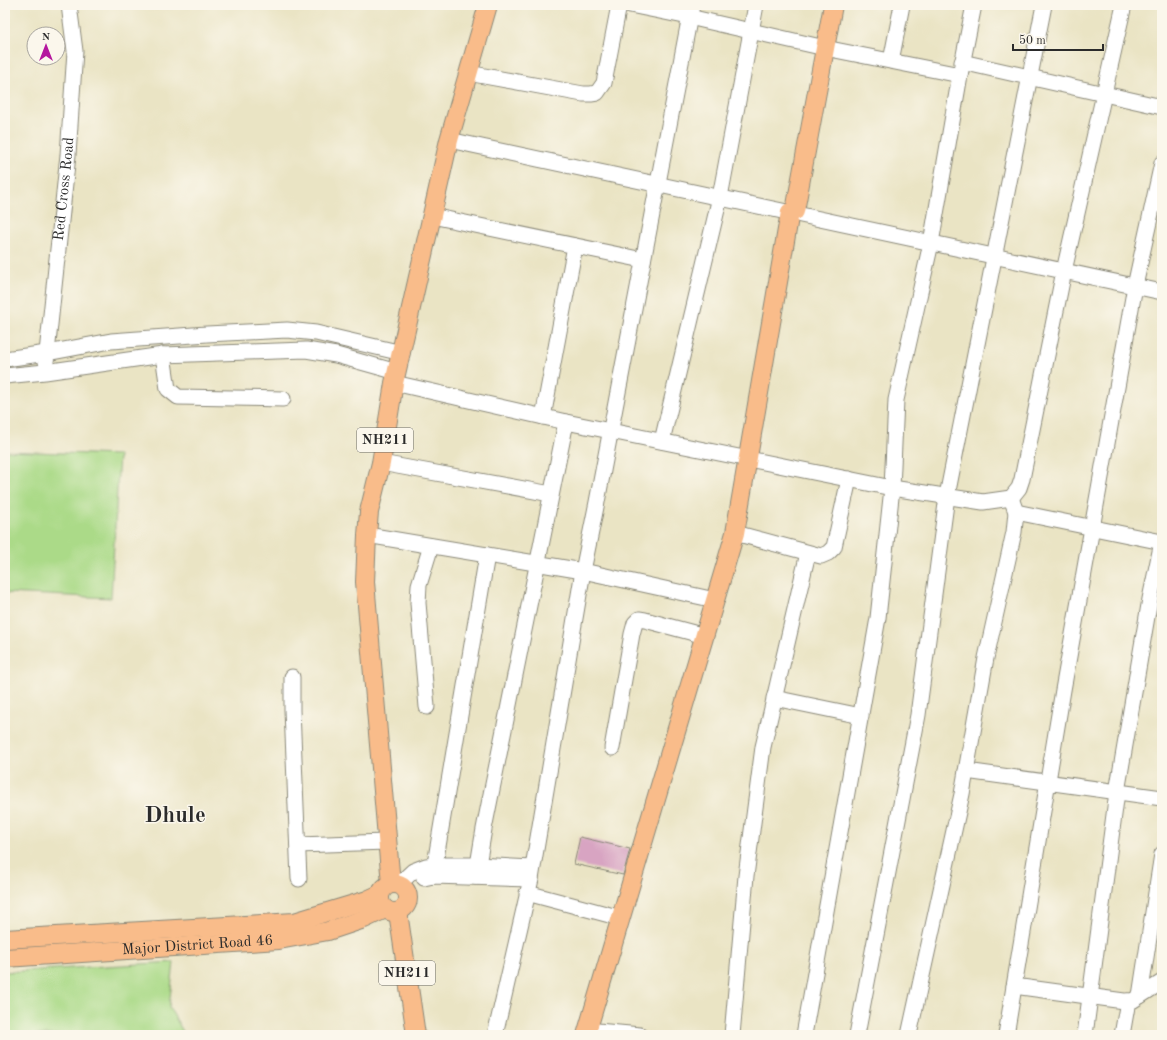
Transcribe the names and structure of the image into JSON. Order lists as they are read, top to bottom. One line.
{"streets":{"main road":["NH211","Major District Road 46"],"street":["Red Cross Road"]},"crossings":[["NH211","Major District Road 46"]],"districts":["Dhule"],"scale_bar":"50 m","north":"top"}
